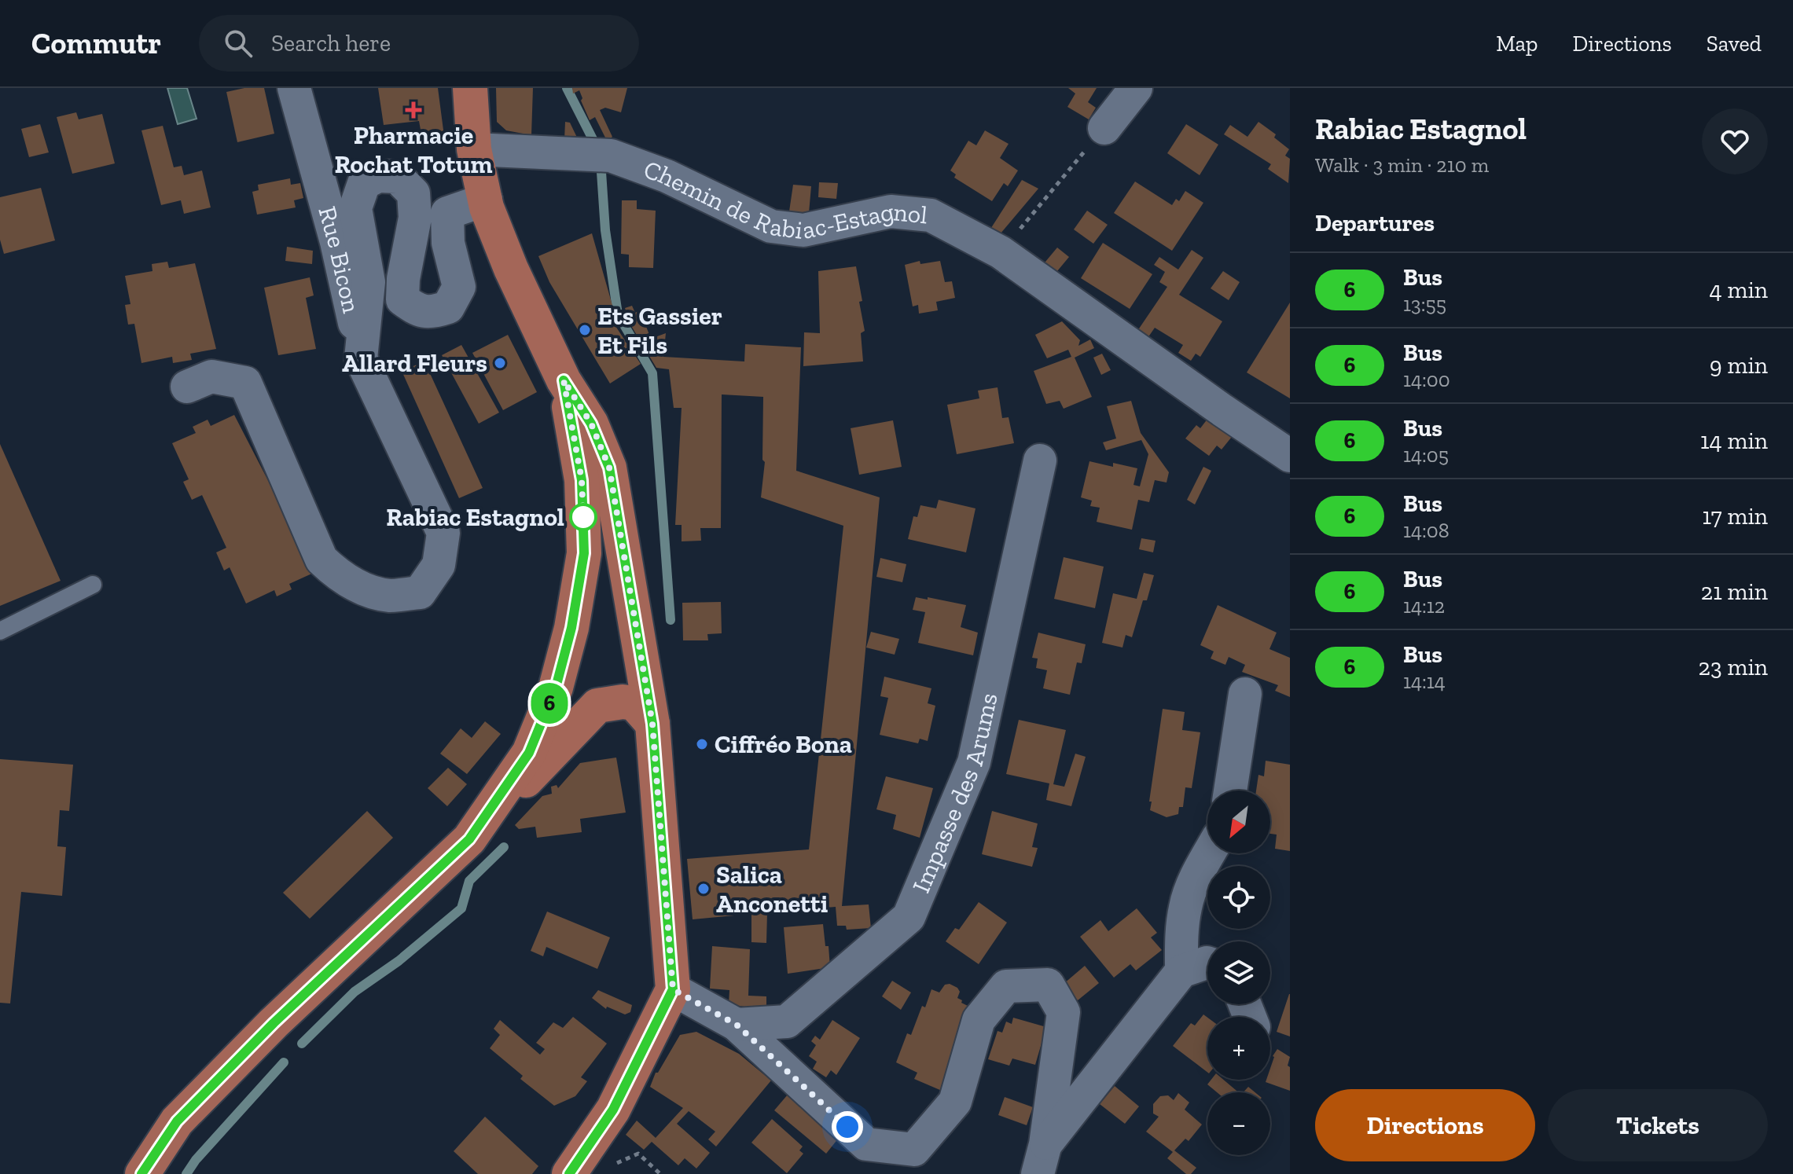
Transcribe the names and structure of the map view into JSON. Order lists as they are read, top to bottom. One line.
{"streets":{"street":["Chemin de Rabiac-Estagnol","Rue Bicon","Impasse des Arums"]},"places":{"health":["Pharmacie Rochat Totum"],"other":["Ets Gassier Et Fils","Allard Fleurs","Rabiac Estagnol","Ciffréo Bona","Salica Anconetti"]},"lines":["bus line 6"],"north":"bottom left","page":{"header":"Commutr","search":"Search here","nav":["Map","Directions","Saved"],"on_map":"6","heading":[["Rabiac Estagnol","Walk · 3 min · 210 m"],"Departures"],"list":[{"mark":"6","name":"Bus","note":"13:55","value":"4 min"},{"mark":"6","name":"Bus","note":"14:00","value":"9 min"},{"mark":"6","name":"Bus","note":"14:05","value":"14 min"},{"mark":"6","name":"Bus","note":"14:08","value":"17 min"},{"mark":"6","name":"Bus","note":"14:12","value":"21 min"},{"mark":"6","name":"Bus","note":"14:14","value":"23 min"}],"map_buttons":["+","−"],"buttons":["Directions","Tickets"]}}
